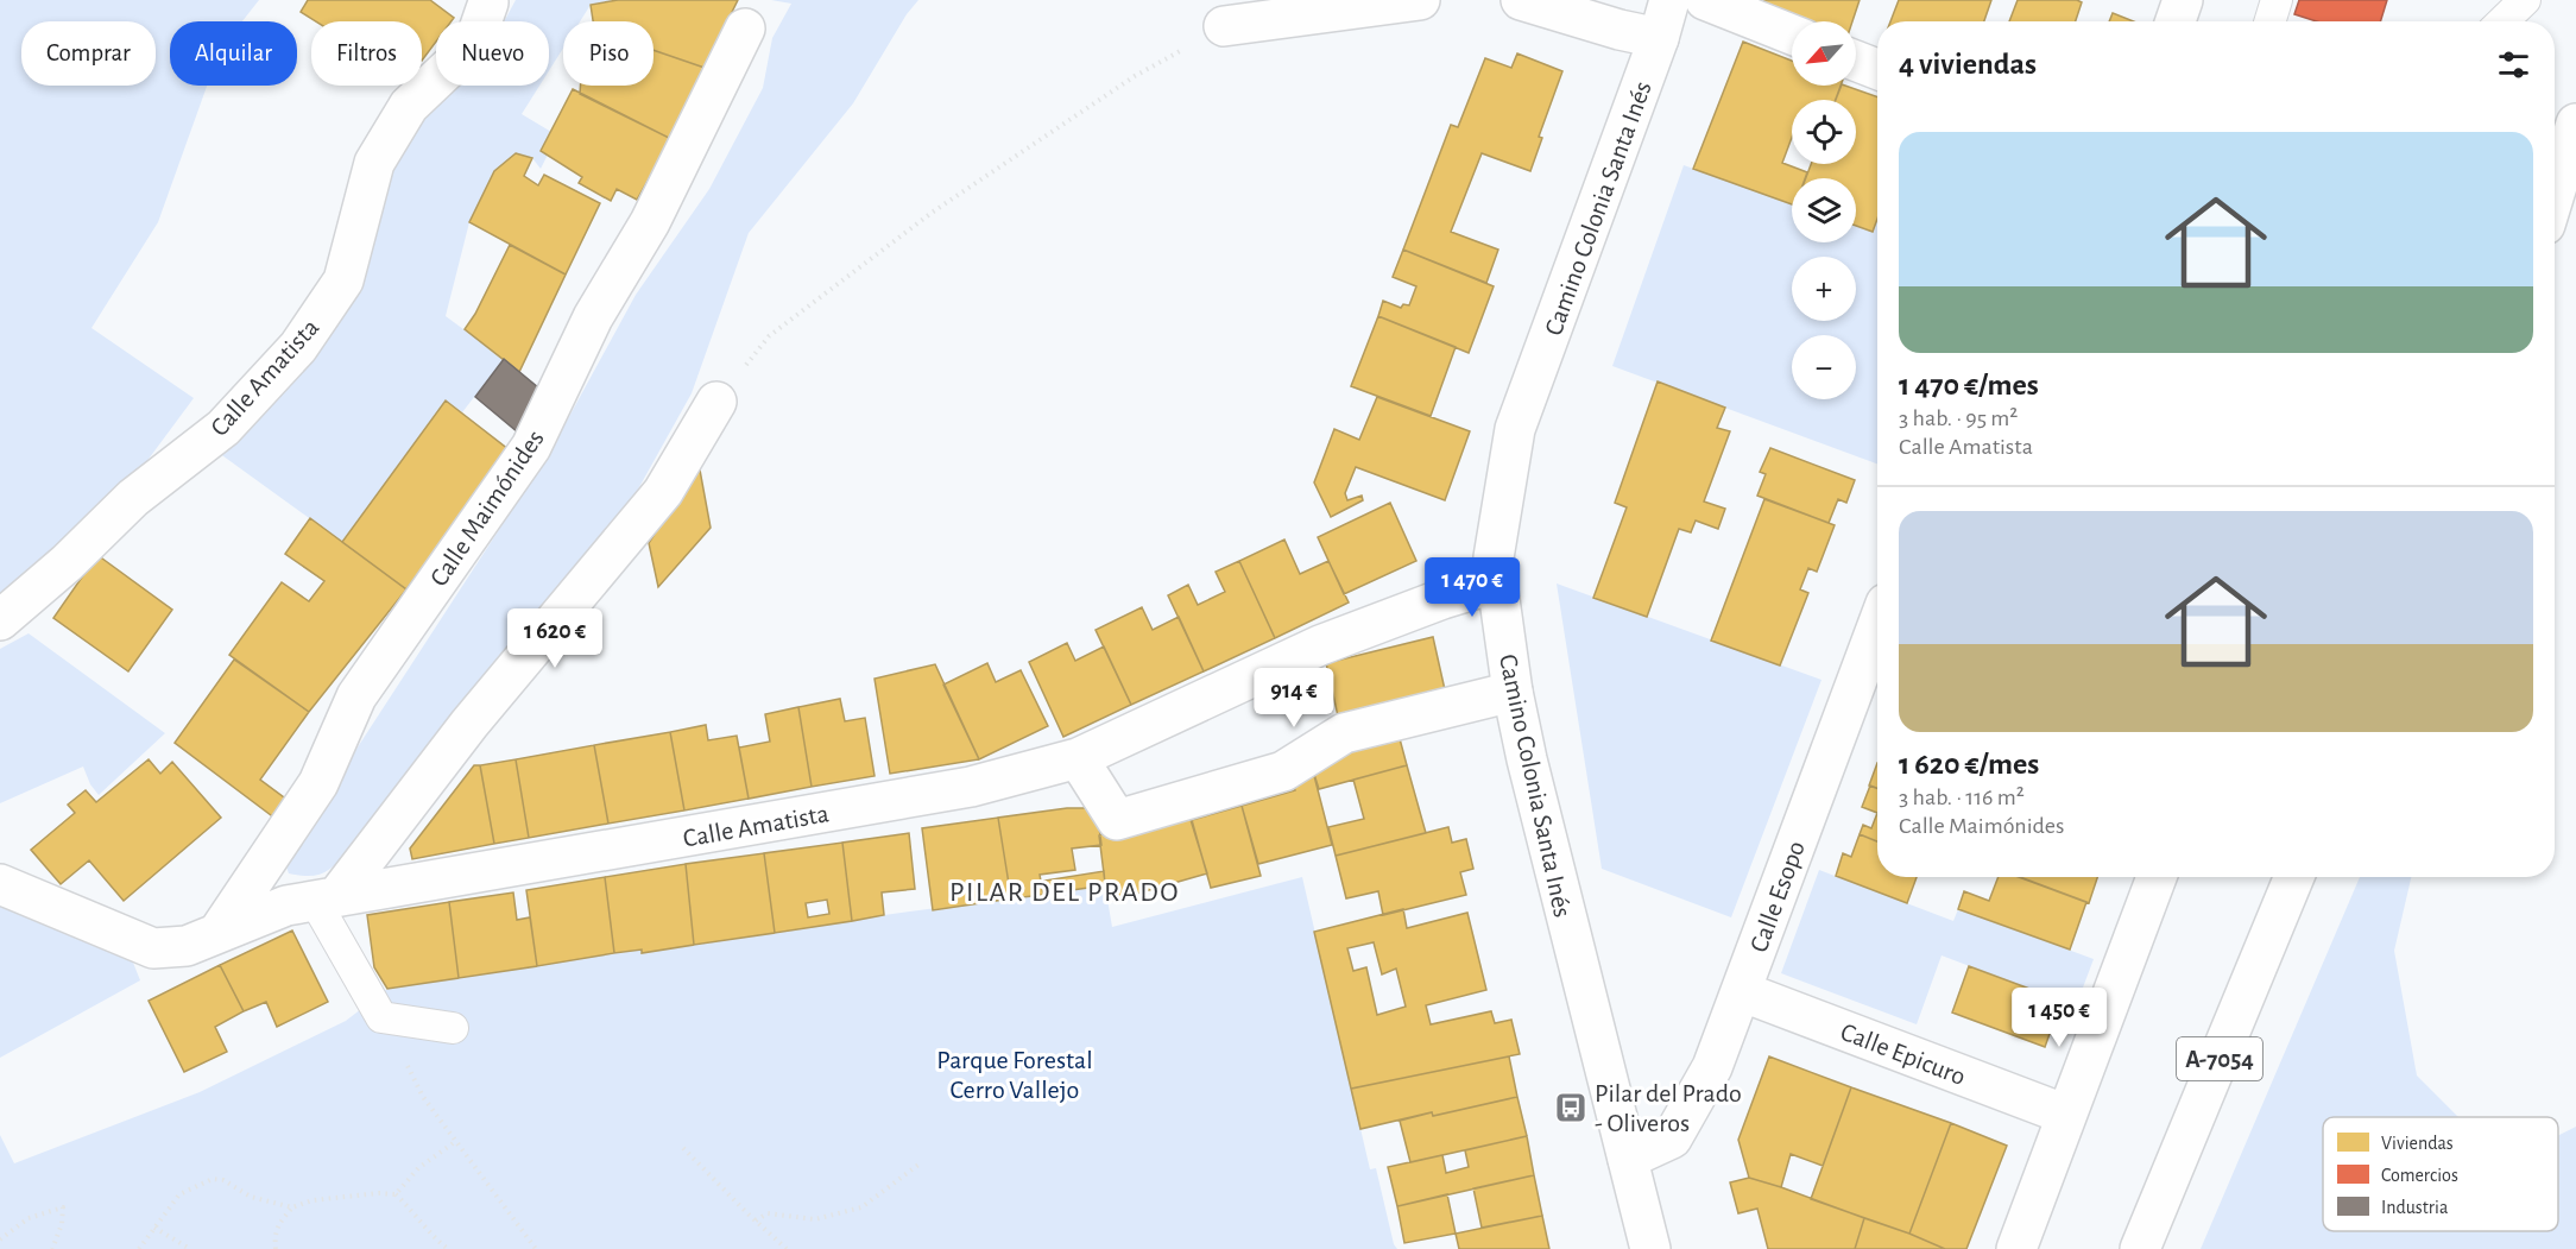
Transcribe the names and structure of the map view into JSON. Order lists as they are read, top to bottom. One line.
{"streets":{"street":["Camino Colonia Santa Inés","Calle Amatista","Calle Maimónides","Calle Esopo","Calle Epicuro","A-7054"]},"crossings":[["Camino Colonia Santa Inés","Calle Amatista"],["Camino Colonia Santa Inés","Calle Esopo"],["Calle Amatista","Calle Maimónides"],["Calle Esopo","Calle Epicuro"]],"districts":["PILAR DEL PRADO"],"parks":["Parque Forestal Cerro Vallejo"],"places":{"bus stop":["Pilar del Prado - Oliveros"]},"legend":["Viviendas","Comercios","Industria"],"north":"bottom left","page":{"map_buttons":["+","−"],"chip":["Comprar","Alquilar","Filtros","Nuevo","Piso"],"heading":"4 viviendas","list":[{"name":"1 470 €/mes","note":"3 hab. · 95 m² · Calle Amatista"},{"name":"1 620 €/mes","note":"3 hab. · 116 m² · Calle Maimónides"}],"price":["1 470 €","1 620 €","914 €","1 450 €"]}}
